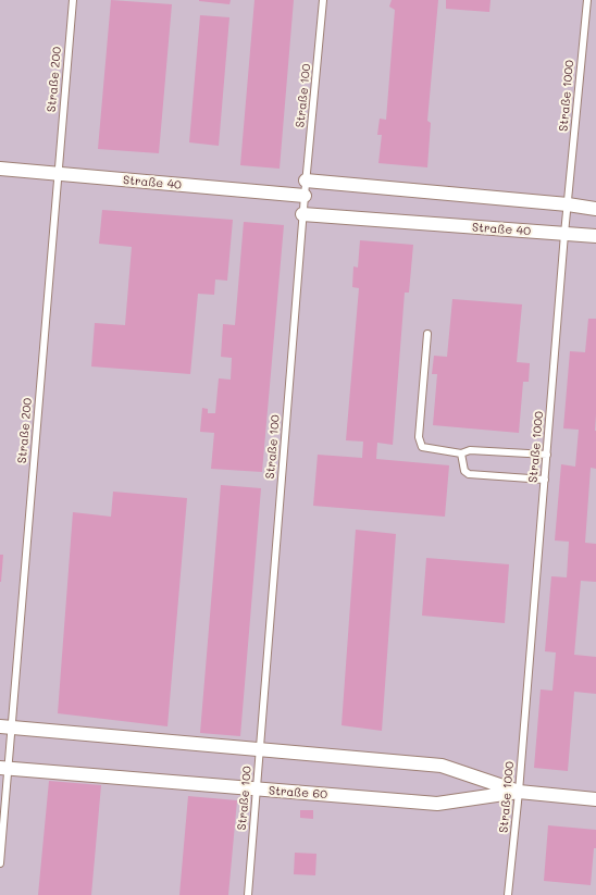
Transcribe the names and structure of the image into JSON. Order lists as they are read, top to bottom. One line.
{"streets":{"street":["Straße 40","Straße 60"],"lane":["Straße 200","Straße 100","Straße 1000"]},"crossings":[["Straße 200","Straße 40"],["Straße 200","Straße 60"],["Straße 100","Straße 40"],["Straße 100","Straße 60"],["Straße 1000","Straße 40"],["Straße 1000","Straße 60"]]}
